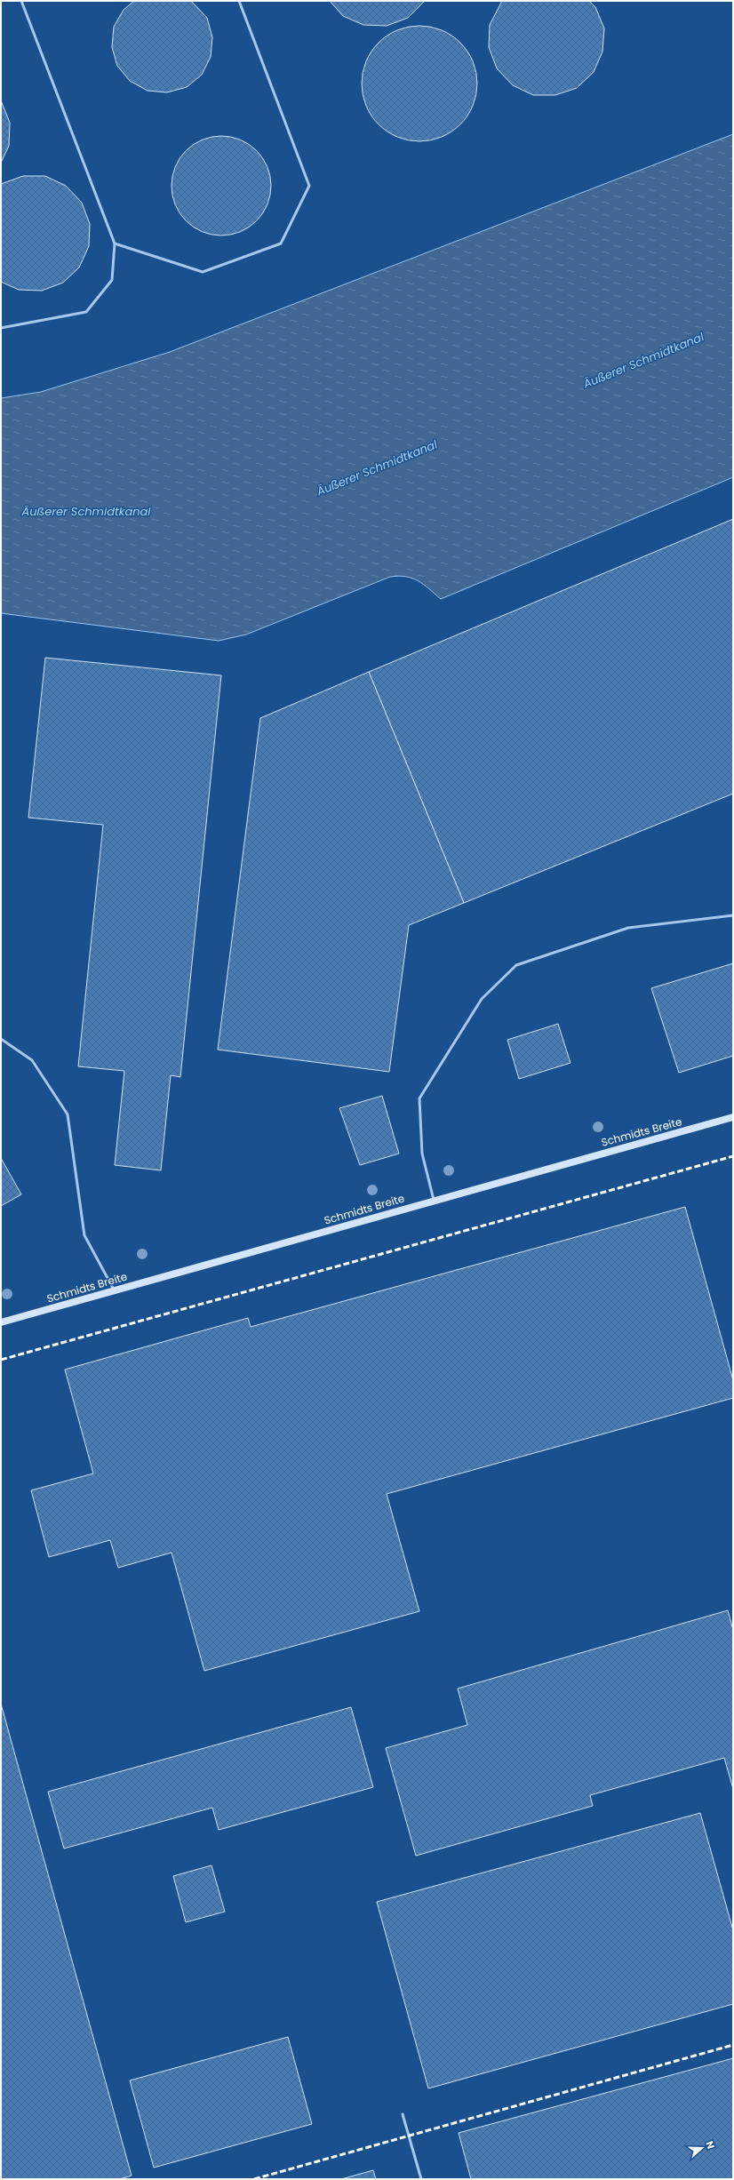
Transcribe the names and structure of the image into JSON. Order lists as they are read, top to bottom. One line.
{"streets":{"main road":["Schmidts Breite"]},"water":["Äußerer Schmidtkanal"],"north":"right"}
